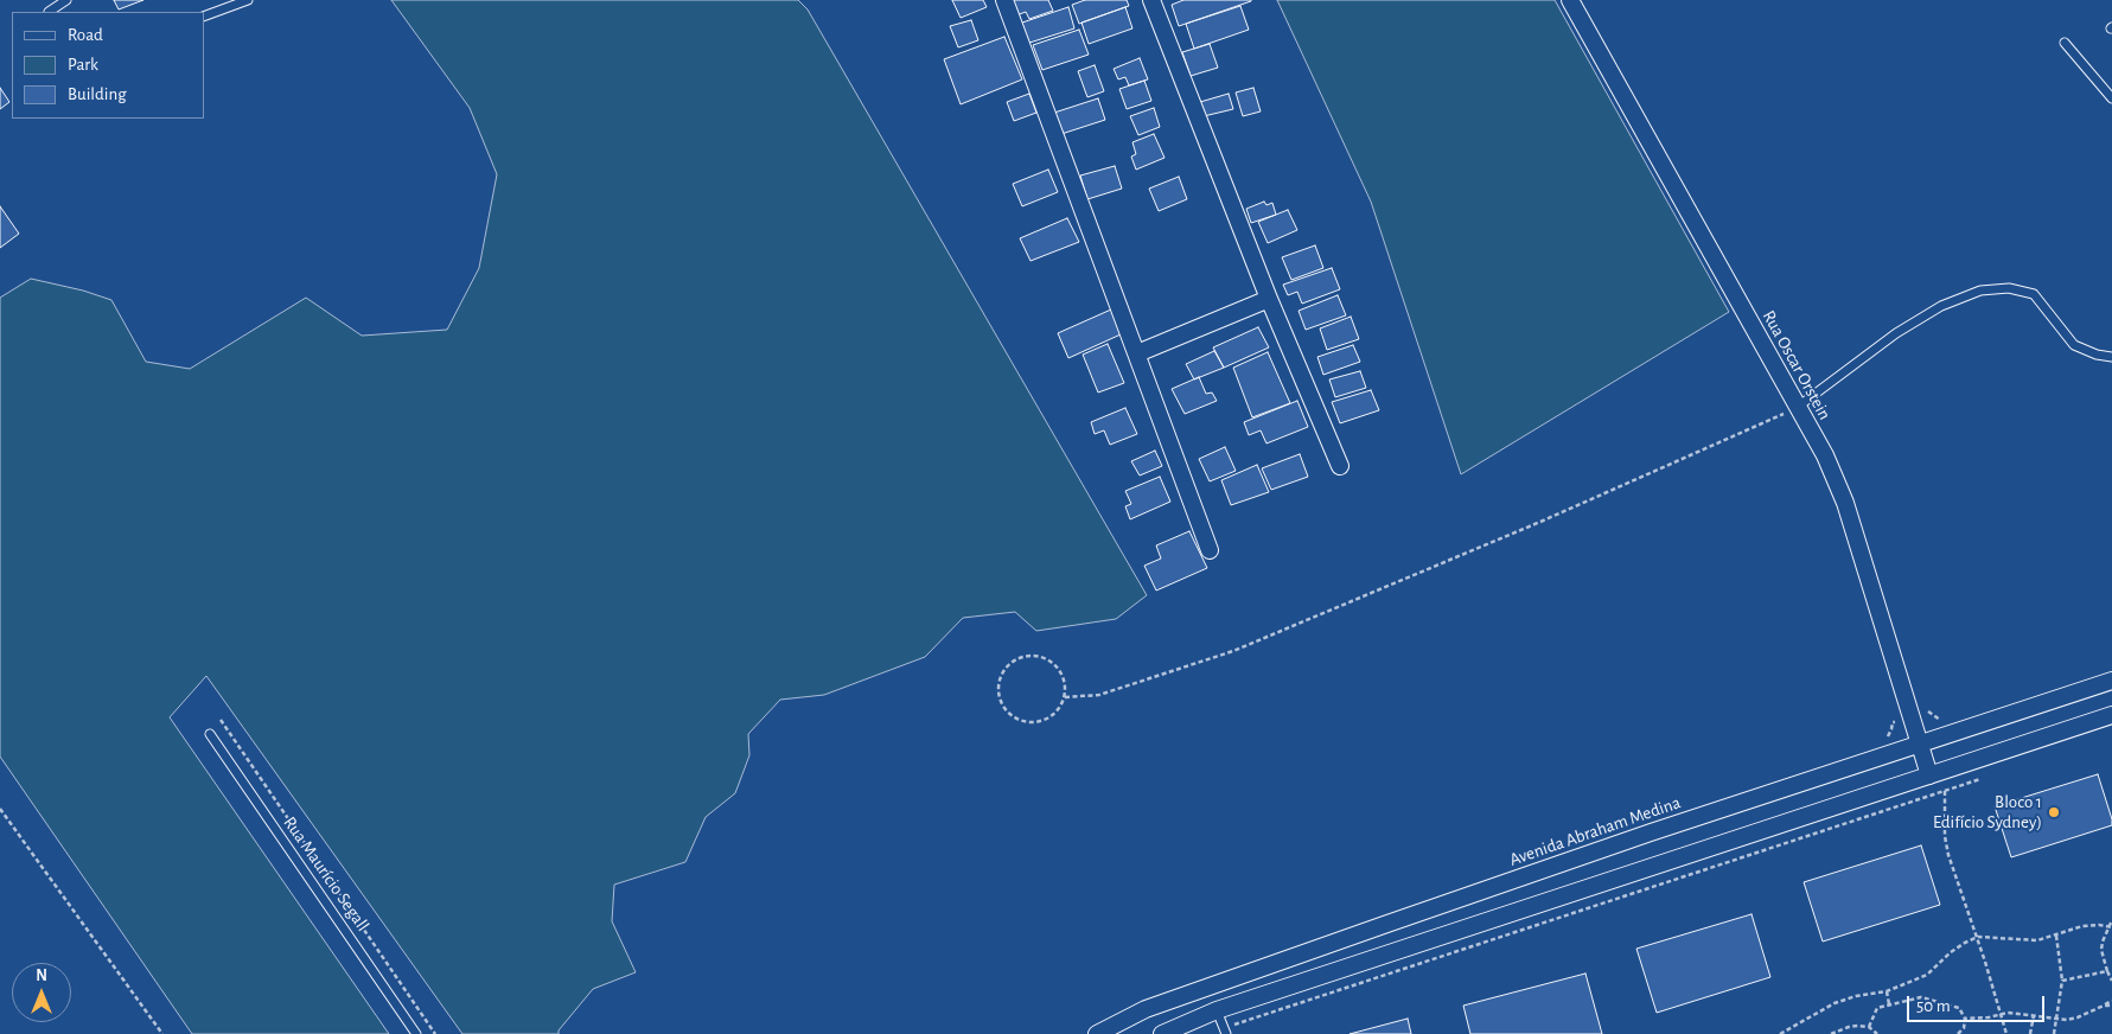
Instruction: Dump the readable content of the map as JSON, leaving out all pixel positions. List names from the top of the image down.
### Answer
{
  "streets": {
    "street": ["Rua Oscar Orstein", "Avenida Abraham Medina"],
    "lane": ["Rua Maurício Segall"]
  },
  "crossings": [
    ["Rua Oscar Orstein", "Avenida Abraham Medina"]
  ],
  "places": ["Bloco 1 Edifício Sydney)"],
  "legend": ["Road", "Park", "Building"],
  "scale_bar": "50 m",
  "north": "top"
}
